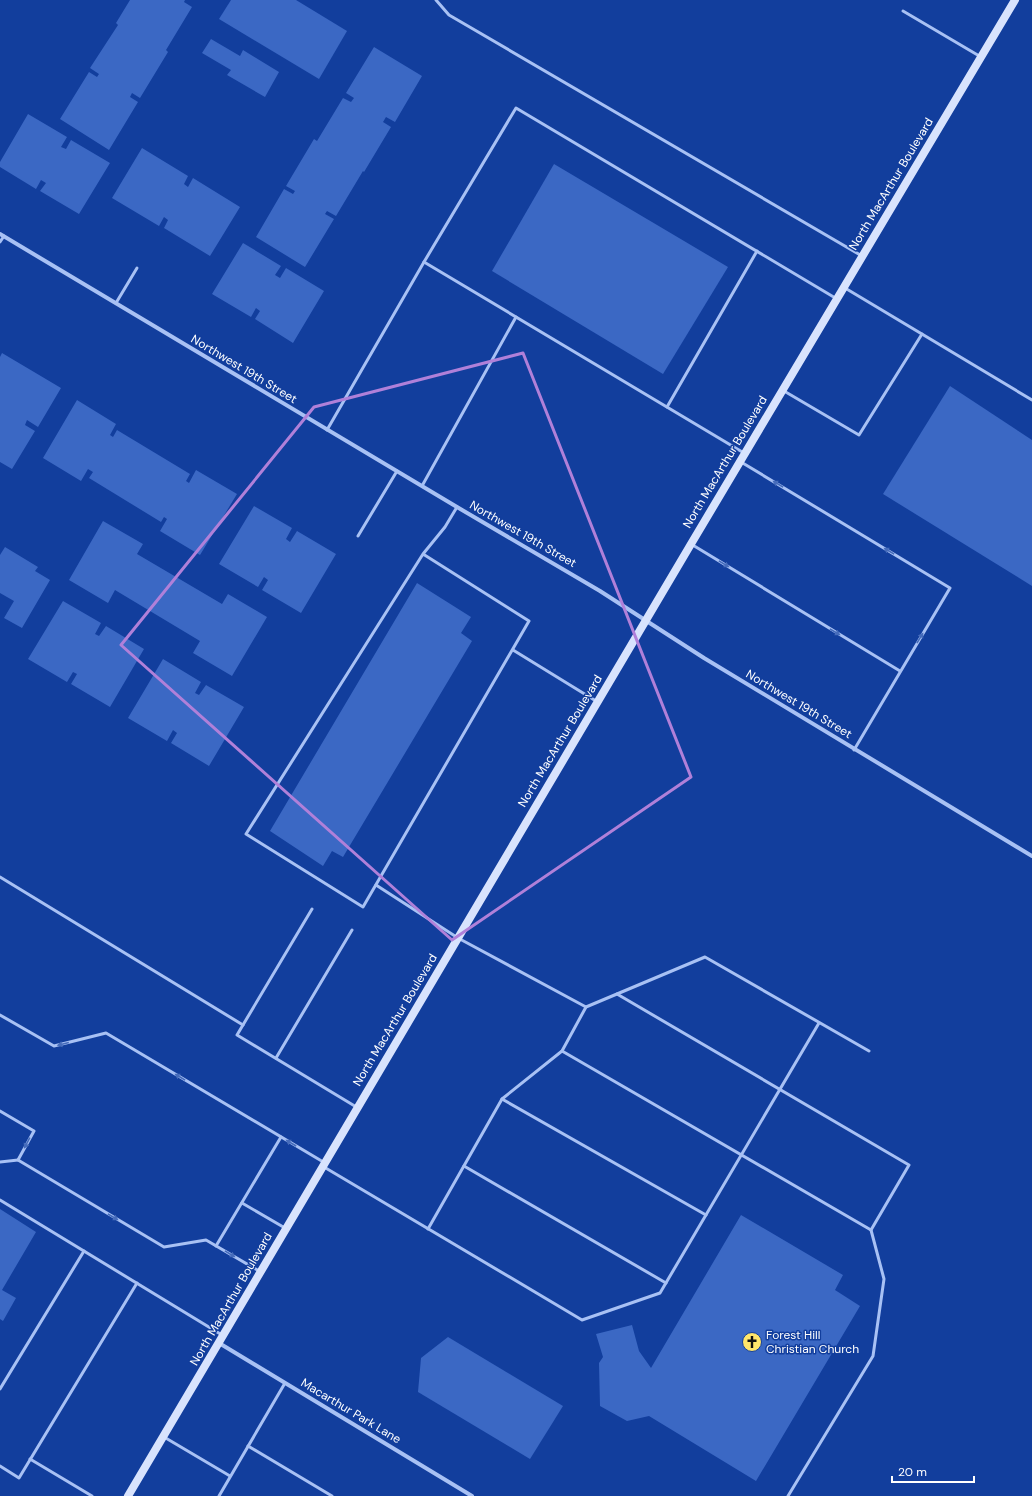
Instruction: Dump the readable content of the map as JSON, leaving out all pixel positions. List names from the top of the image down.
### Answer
{
  "streets": {
    "main road": ["North MacArthur Boulevard"],
    "street": ["Northwest 19th Street", "Macarthur Park Lane"]
  },
  "crossings": [
    ["North MacArthur Boulevard", "Northwest 19th Street"],
    ["North MacArthur Boulevard", "Macarthur Park Lane"]
  ],
  "places": {
    "church": ["Forest Hill Christian Church"]
  },
  "scale_bar": "20 m"
}
